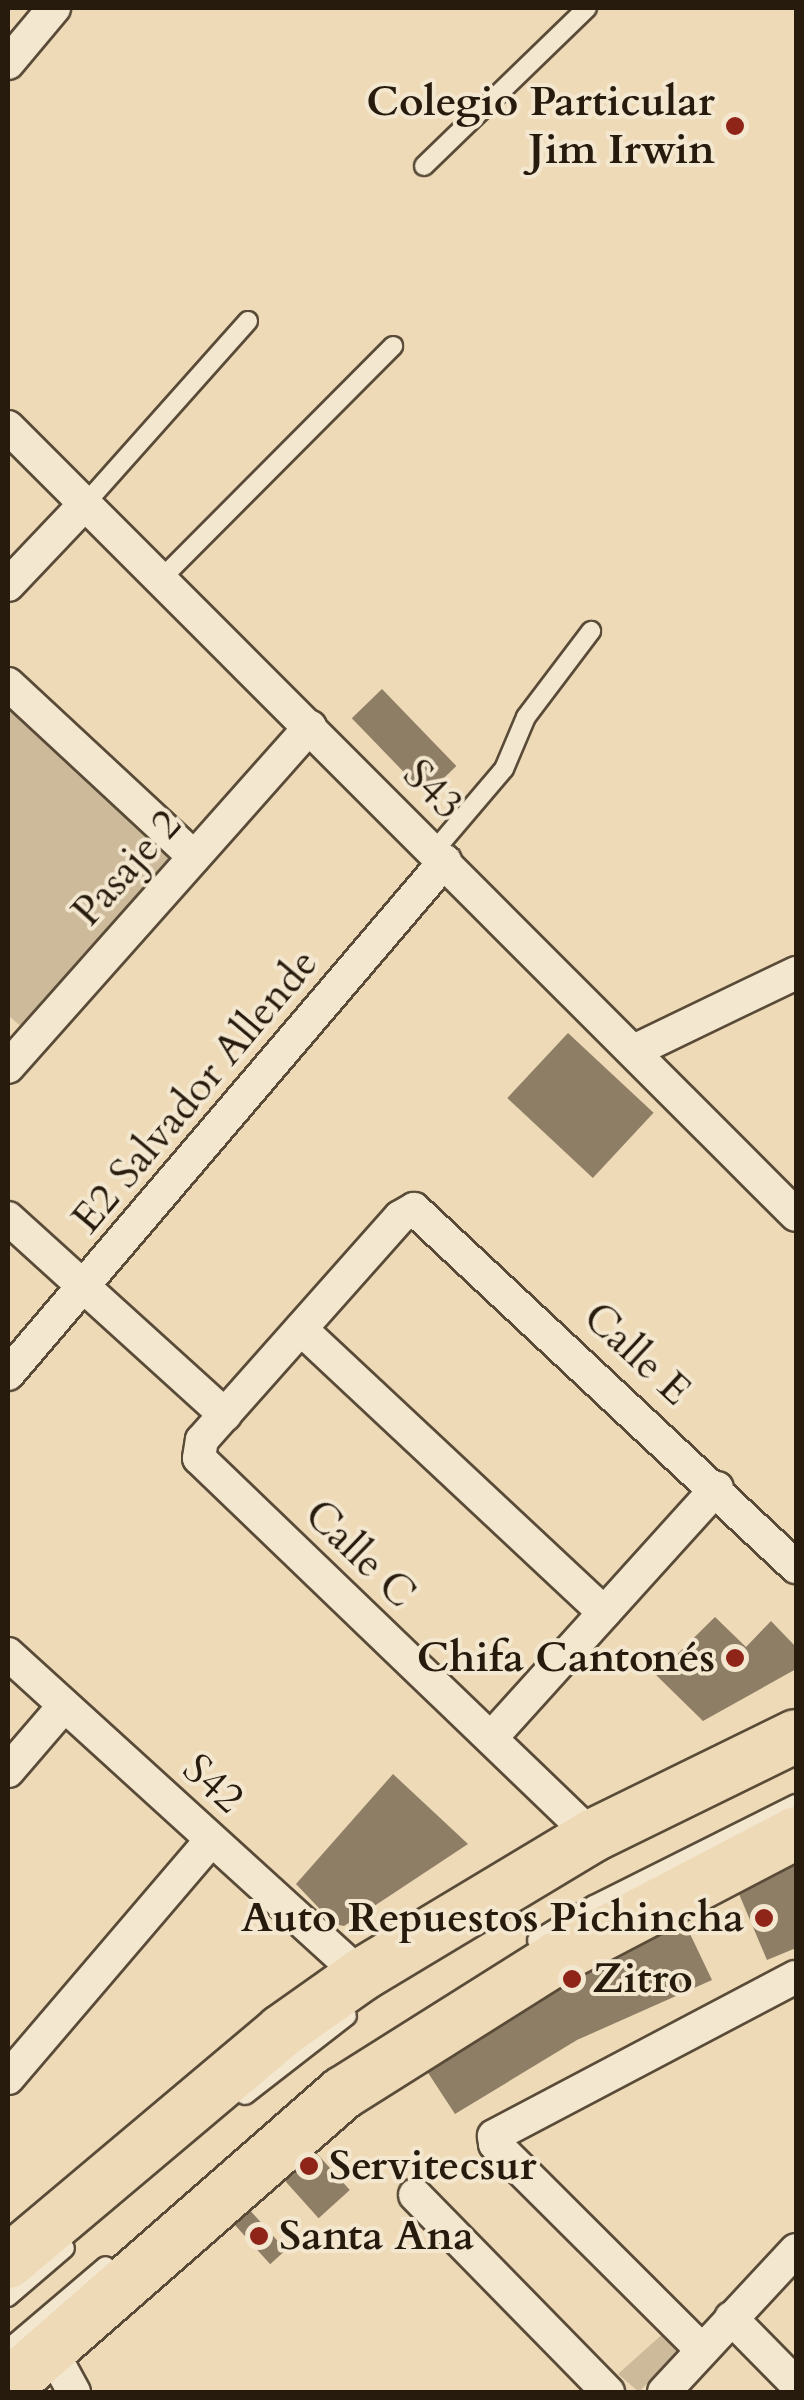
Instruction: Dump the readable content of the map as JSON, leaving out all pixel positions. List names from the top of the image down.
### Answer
{
  "streets": {
    "street": [
      "S43",
      "Pasaje 2",
      "E2 Salvador Allende",
      "Calle E",
      "Calle C",
      "S42"
    ]
  },
  "crossings": [
    ["S43", "Pasaje 2"],
    ["S43", "E2 Salvador Allende"]
  ],
  "places": [
    "Colegio Particular Jim Irwin",
    "Chifa Cantonés",
    "Auto Repuestos Pichincha",
    "Zitro",
    "Servitecsur",
    "Santa Ana"
  ]
}
